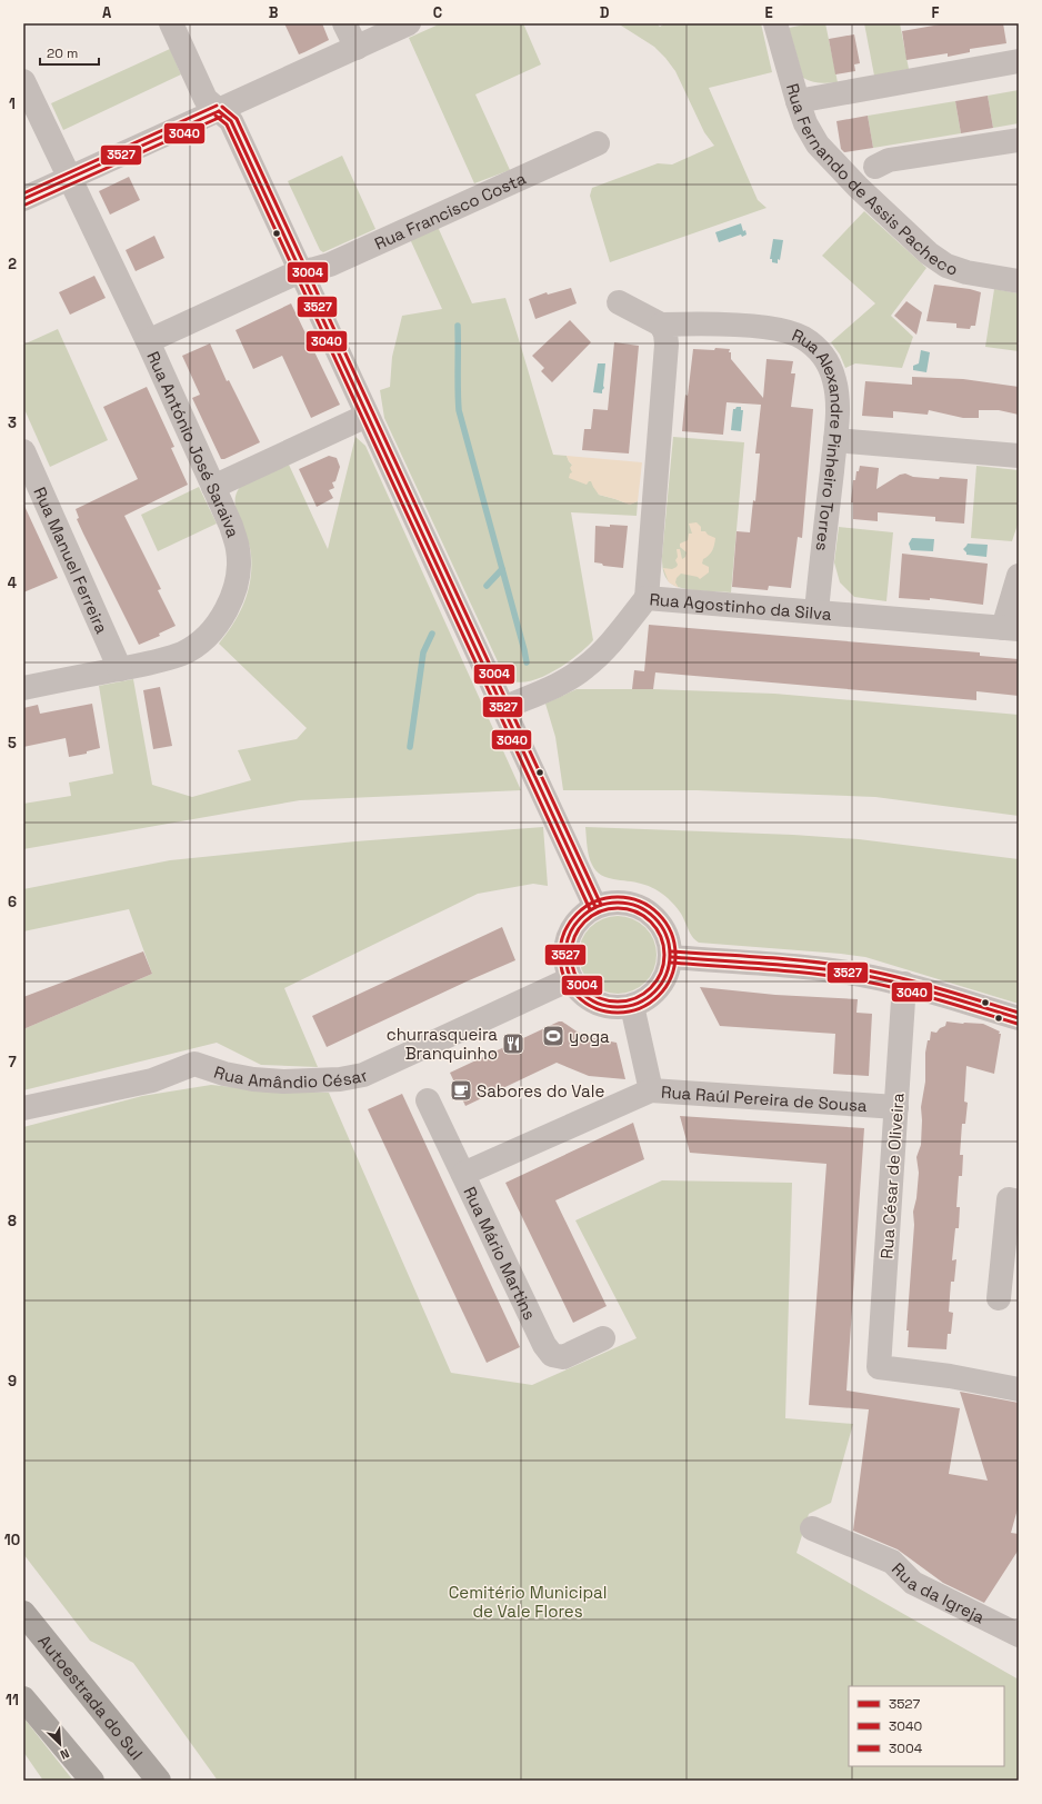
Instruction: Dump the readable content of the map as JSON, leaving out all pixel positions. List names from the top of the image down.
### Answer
{
  "streets": {
    "highway": ["Autoestrada do Sul"],
    "street": [
      "Rua Fernando de Assis Pacheco",
      "Rua Francisco Costa",
      "Rua António José Saraiva",
      "Rua Alexandre Pinheiro Torres",
      "Rua Manuel Ferreira",
      "Rua Agostinho da Silva",
      "Rua Amândio César",
      "Rua Raúl Pereira de Sousa",
      "Rua César de Oliveira",
      "Rua Mário Martins",
      "Rua da Igreja"
    ]
  },
  "crossings": [
    ["Rua Francisco Costa", "Rua António José Saraiva"],
    ["Rua António José Saraiva", "Rua Manuel Ferreira"],
    ["Rua Alexandre Pinheiro Torres", "Rua Agostinho da Silva"],
    ["Rua Raúl Pereira de Sousa", "Rua César de Oliveira"],
    ["Rua Raúl Pereira de Sousa", "Rua Mário Martins"]
  ],
  "parks": ["Cemitério Municipal de Vale Flores"],
  "places": {
    "sports": ["yoga"],
    "restaurant": ["churrasqueira Branquinho"],
    "cafe": ["Sabores do Vale"]
  },
  "lines": ["transit line 3004", "transit line 3527", "transit line 3040"],
  "legend": ["3527", "3040", "3004"],
  "scale_bar": "20 m",
  "north": "bottom right",
  "grid": {
    "columns": [
      "A",
      "B",
      "C",
      "D",
      "E",
      "F"
    ],
    "rows": [
      "1",
      "2",
      "3",
      "4",
      "5",
      "6",
      "7",
      "8",
      "9",
      "10",
      "11"
    ]
  }
}
